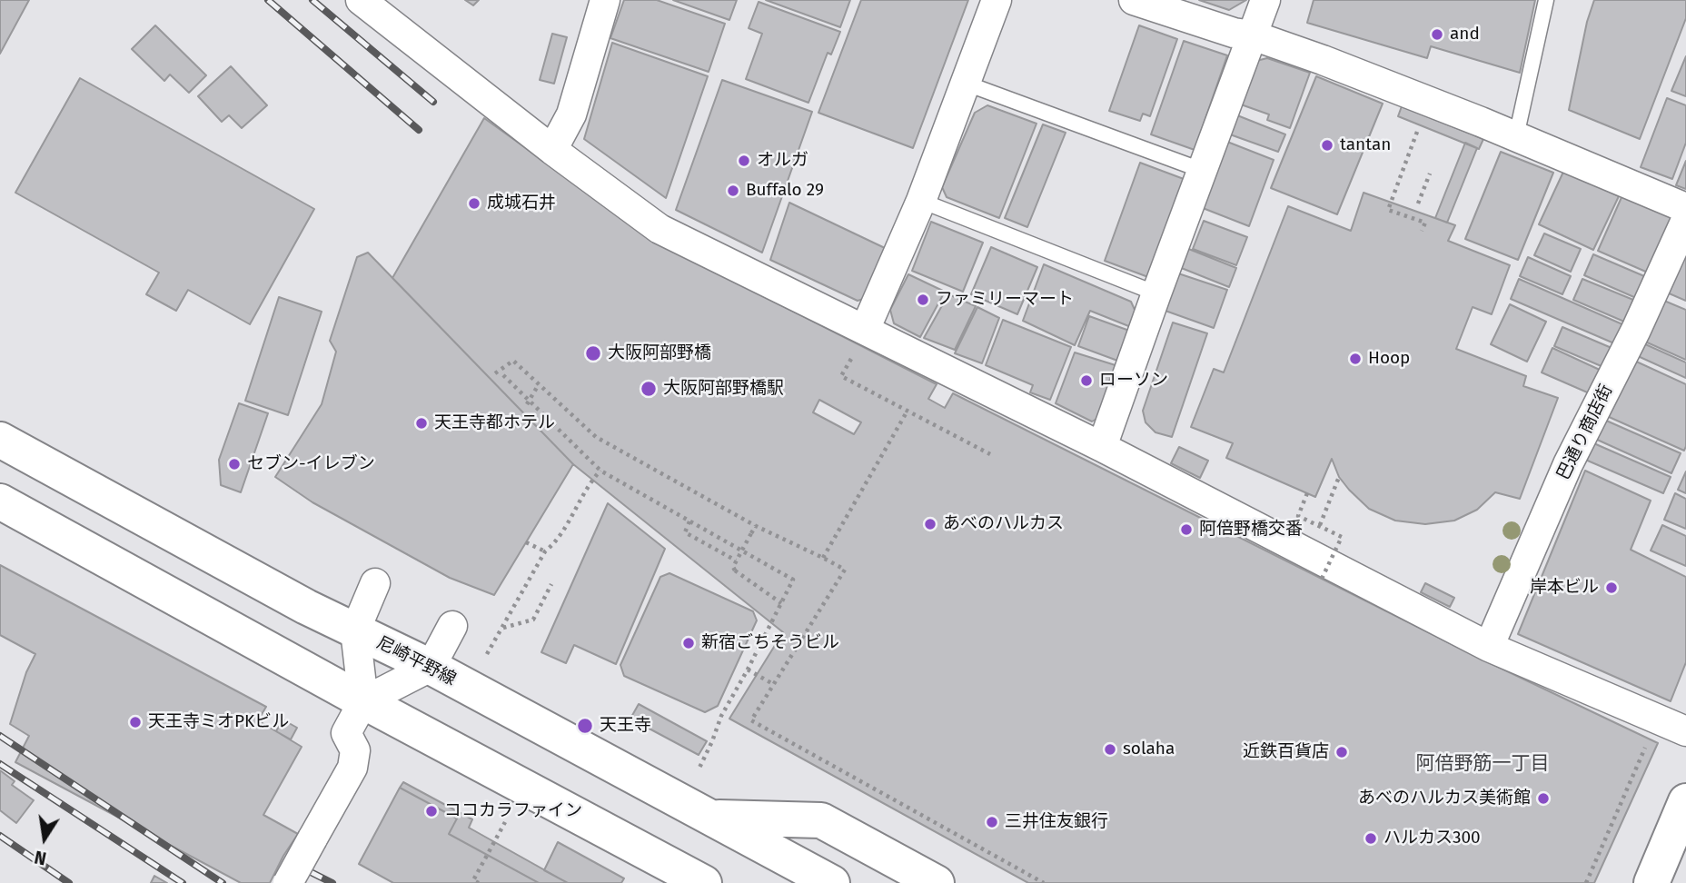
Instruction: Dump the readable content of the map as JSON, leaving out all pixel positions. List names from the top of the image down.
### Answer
{
  "streets": {
    "street": ["巴通り商店街", "尼崎平野線"]
  },
  "districts": ["阿倍野筋一丁目"],
  "places": [
    "and",
    "tantan",
    "オルガ",
    "Buffalo 29",
    "成城石井",
    "ファミリーマート",
    "大阪阿部野橋",
    "Hoop",
    "ローソン",
    "大阪阿部野橋駅",
    "天王寺都ホテル",
    "セブン-イレブン",
    "あべのハルカス",
    "阿倍野橋交番",
    "岸本ビル",
    "新宿ごちそうビル",
    "天王寺ミオPKビル",
    "天王寺",
    "solaha",
    "近鉄百貨店",
    "あべのハルカス美術館",
    "ココカラファイン",
    "三井住友銀行",
    "ハルカス300"
  ],
  "north": "bottom"
}
